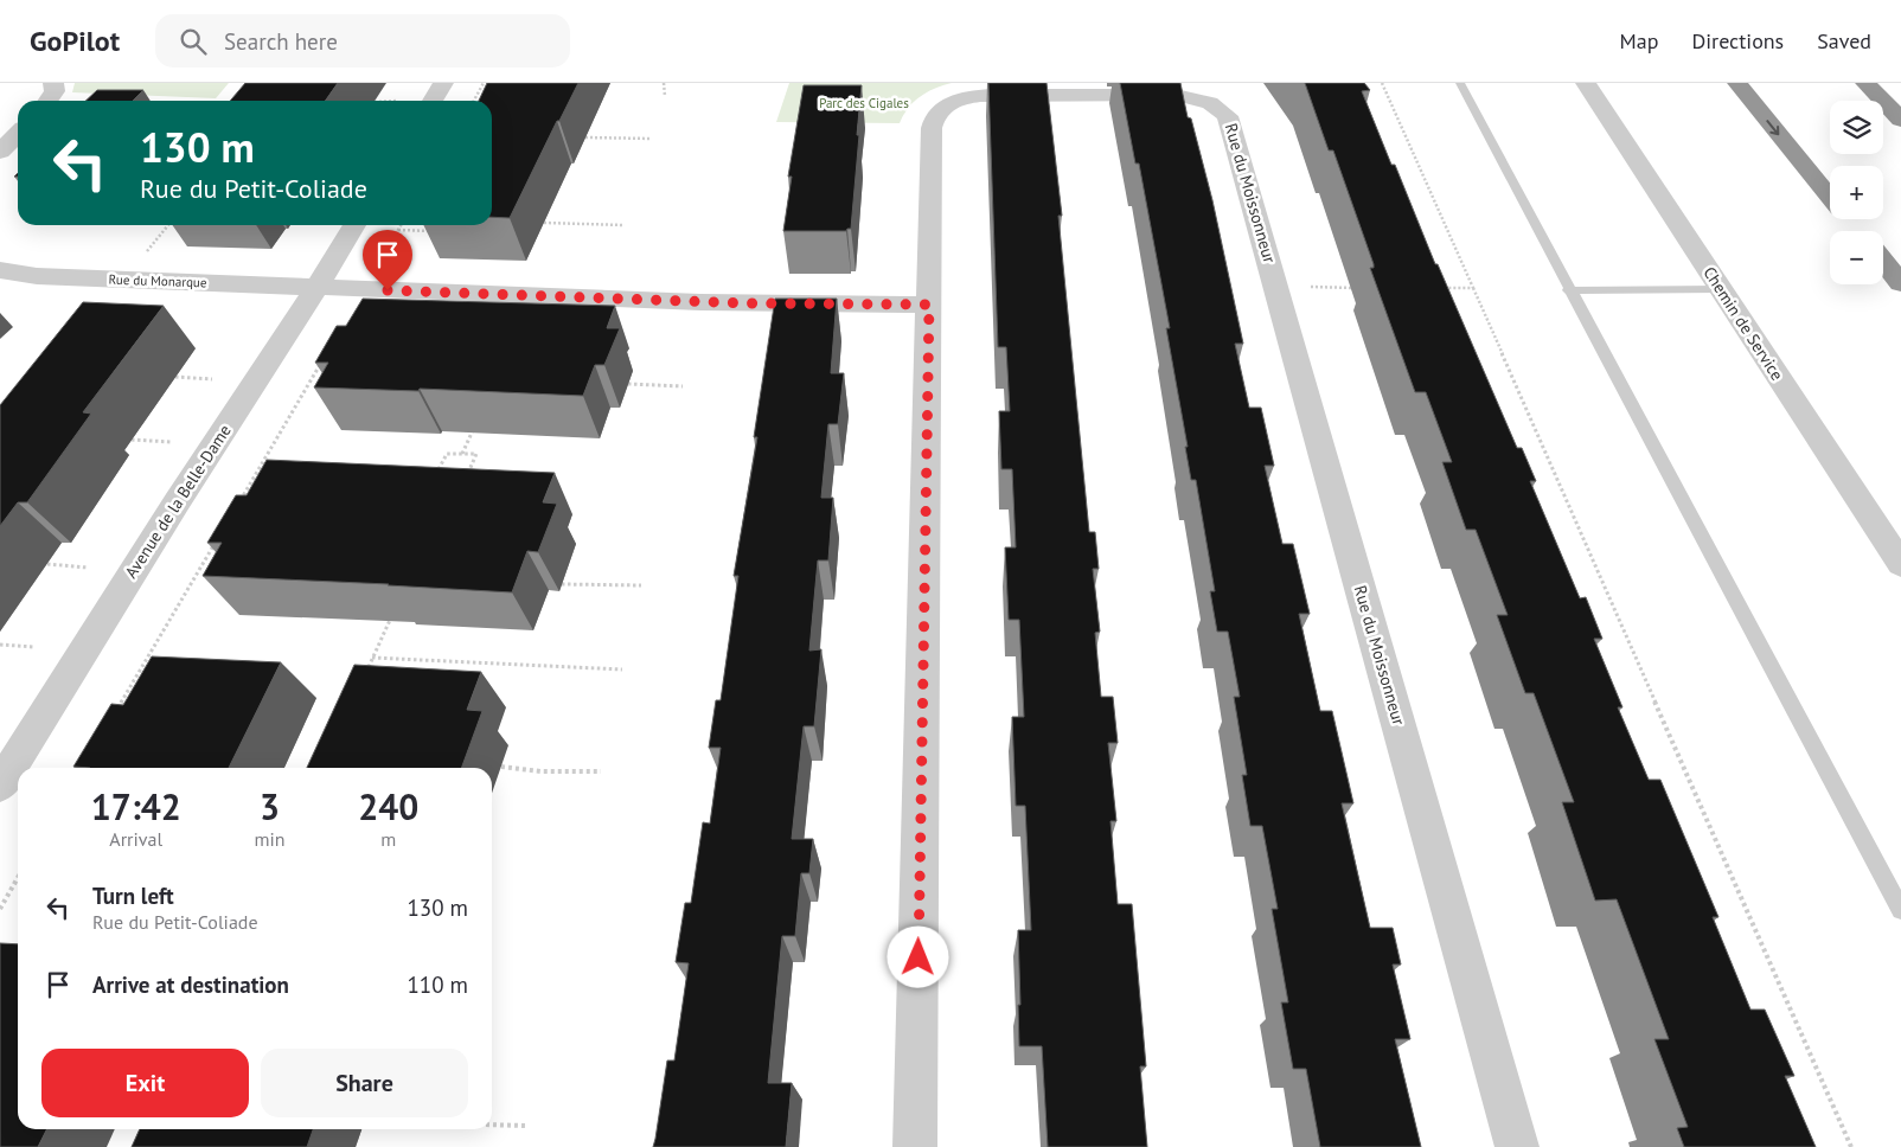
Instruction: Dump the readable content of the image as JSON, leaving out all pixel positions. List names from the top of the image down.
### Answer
{
  "streets": {
    "street": [
      "Rue du Moissonneur",
      "Rue du Monarque",
      "Chemin de Service",
      "Avenue de la Belle-Dame"
    ]
  },
  "crossings": [
    ["Rue du Moissonneur", "Rue du Monarque"],
    ["Rue du Monarque", "Avenue de la Belle-Dame"]
  ],
  "parks": ["Parc des Cigales"],
  "page": {
    "header": "GoPilot",
    "search": "Search here",
    "nav": ["Map", "Directions", "Saved"],
    "map_buttons": ["+", "−"],
    "turn": ["130 m", "Rue du Petit-Coliade"],
    "eta": [
      "17:42",
      "Arrival",
      "3",
      "min",
      "240",
      "m"
    ],
    "list": [
      {
        "name": "Turn left",
        "note": "Rue du Petit-Coliade",
        "value": "130 m"
      },
      {
        "name": "Arrive at destination",
        "value": "110 m"
      }
    ],
    "buttons": ["Exit", "Share"]
  }
}
